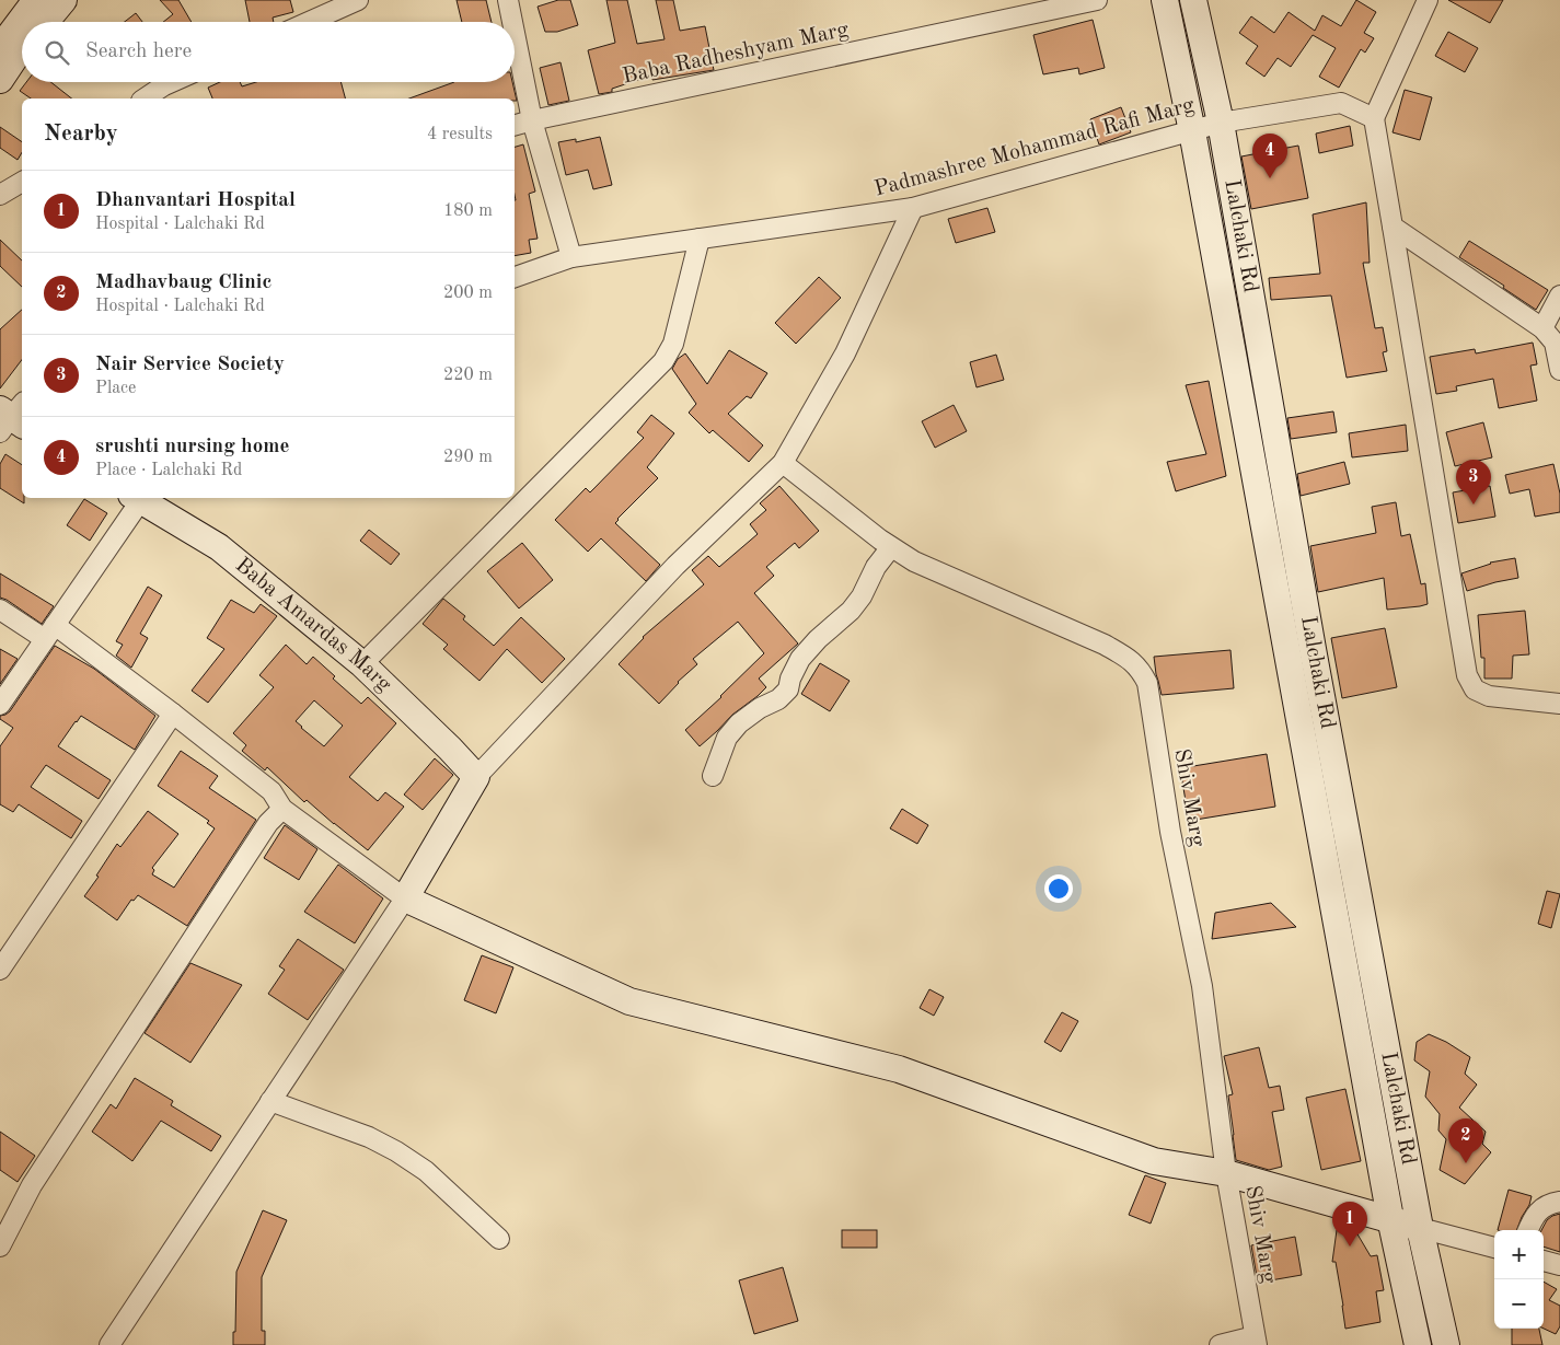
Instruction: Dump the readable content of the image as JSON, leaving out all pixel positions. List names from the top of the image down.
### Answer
{
  "streets": {
    "main road": ["Lalchaki Rd", "Baba Amardas Marg"],
    "street": ["Baba Radheshyam Marg", "Padmashree Mohammad Rafi Marg", "Shiv Marg"]
  },
  "crossings": [
    ["Padmashree Mohammad Rafi Marg", "Lalchaki Rd"]
  ],
  "page": {
    "search": "Search here",
    "heading": ["Nearby", "4 results"],
    "pins": [
      "4",
      "3",
      "2",
      "1"
    ],
    "list": [
      {
        "mark": "1",
        "name": "Dhanvantari Hospital",
        "note": "Hospital · Lalchaki Rd",
        "value": "180 m"
      },
      {
        "mark": "2",
        "name": "Madhavbaug Clinic",
        "note": "Hospital · Lalchaki Rd",
        "value": "200 m"
      },
      {
        "mark": "3",
        "name": "Nair Service Society",
        "note": "Place",
        "value": "220 m"
      },
      {
        "mark": "4",
        "name": "srushti nursing home",
        "note": "Place · Lalchaki Rd",
        "value": "290 m"
      }
    ],
    "map_buttons": ["+", "−"]
  }
}
